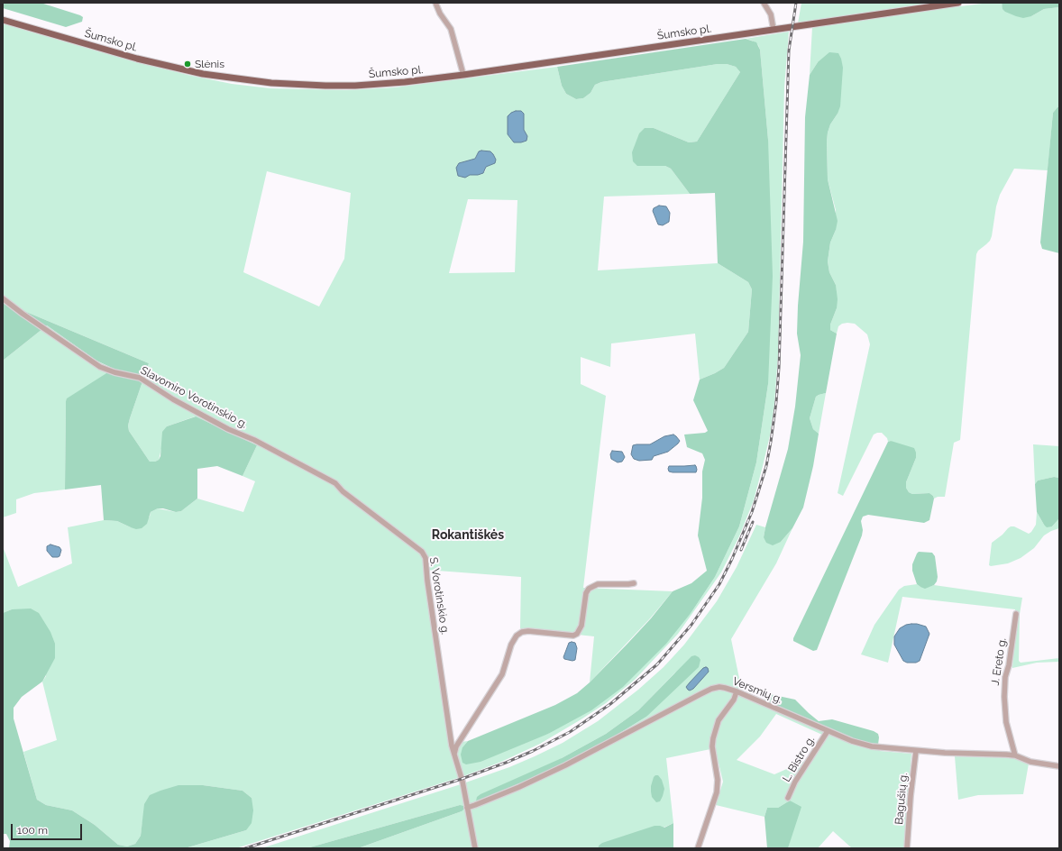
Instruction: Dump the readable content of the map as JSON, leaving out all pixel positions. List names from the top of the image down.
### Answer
{
  "streets": {
    "main road": ["Šumsko pl."],
    "street": [
      "Slavomiro Vorotinskio g.",
      "S. Vorotinskio g.",
      "J. Ereto g.",
      "Versmių g.",
      "L. Bistro g.",
      "Bagušių g."
    ]
  },
  "crossings": [
    ["Slavomiro Vorotinskio g.", "S. Vorotinskio g."],
    ["S. Vorotinskio g.", "Versmių g."],
    ["J. Ereto g.", "Versmių g."],
    ["Versmių g.", "L. Bistro g."],
    ["Versmių g.", "Bagušių g."]
  ],
  "districts": ["Rokantiškės"],
  "places": ["Slėnis"],
  "scale_bar": "100 m"
}
